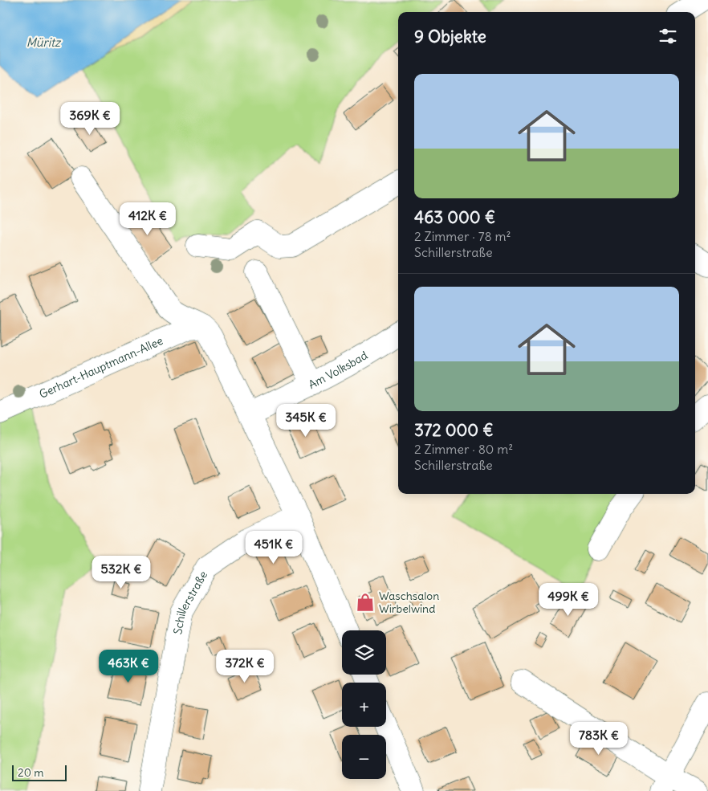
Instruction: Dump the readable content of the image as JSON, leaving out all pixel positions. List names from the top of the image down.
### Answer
{
  "streets": {
    "street": ["Gerhart-Hauptmann-Allee", "Am Volksbad", "Schillerstraße"]
  },
  "water": ["Müritz"],
  "places": {
    "shop": ["Waschsalon Wirbelwind"]
  },
  "scale_bar": "20 m",
  "page": {
    "heading": "9 Objekte",
    "list": [
      {
        "name": "463 000 €",
        "note": "2 Zimmer · 78 m² · Schillerstraße"
      },
      {
        "name": "372 000 €",
        "note": "2 Zimmer · 80 m² · Schillerstraße"
      }
    ],
    "price": [
      "369K €",
      "412K €",
      "345K €",
      "451K €",
      "532K €",
      "499K €",
      "463K €",
      "372K €",
      "783K €"
    ],
    "map_buttons": ["+", "−"],
    "scale": "20 m"
  }
}
